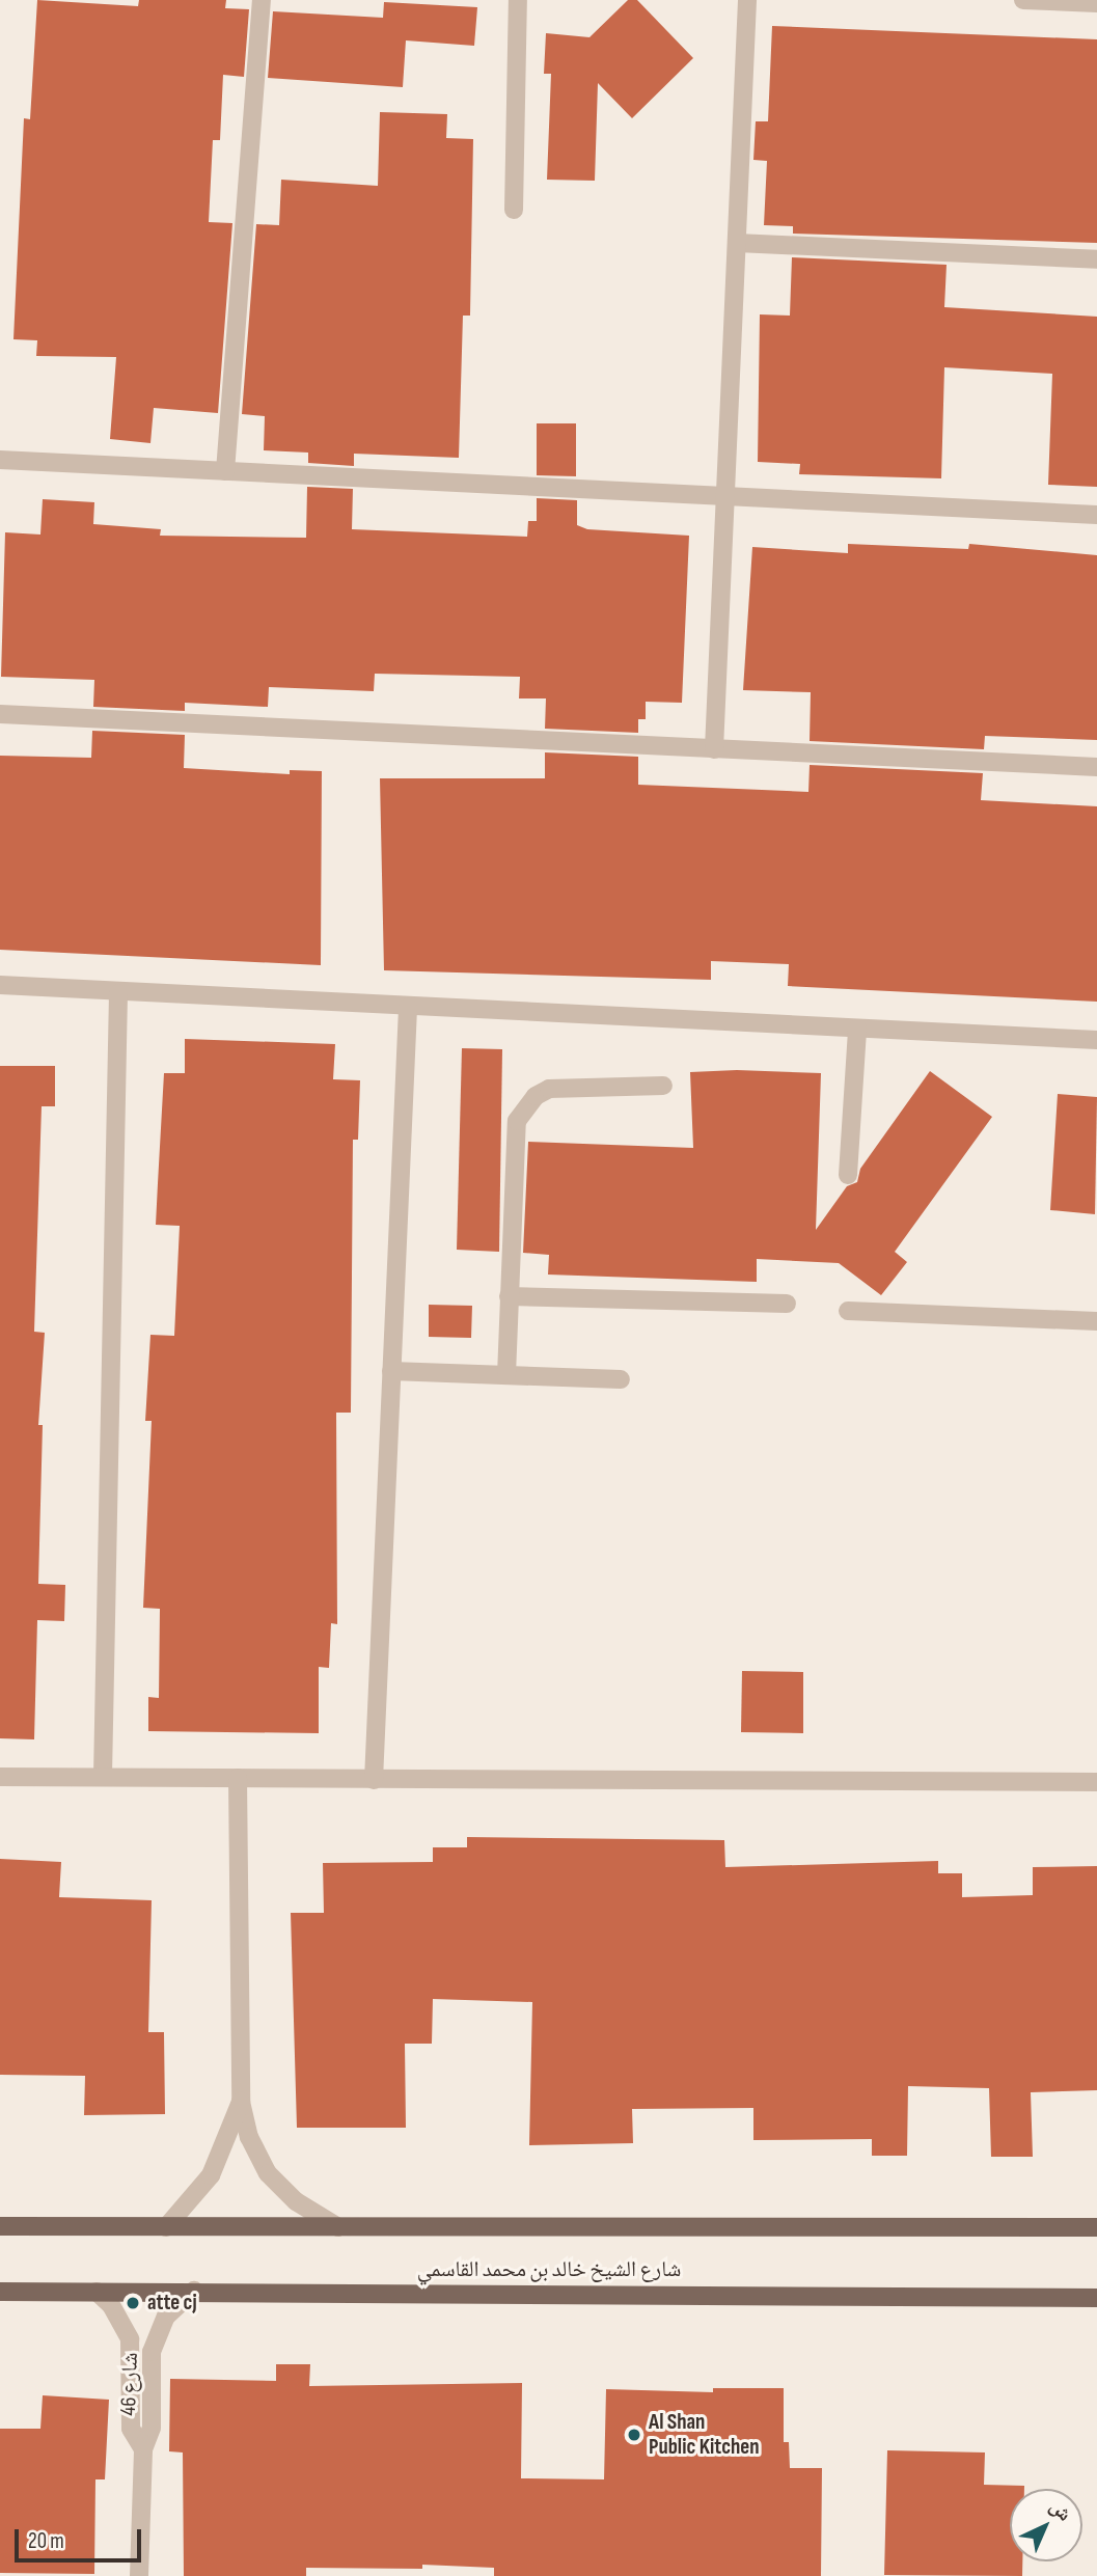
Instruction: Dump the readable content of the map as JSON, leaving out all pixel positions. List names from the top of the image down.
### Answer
{
  "streets": {
    "main road": ["شارع الشيخ خالد بن محمد القاسمي"],
    "street": ["شارع 46"]
  },
  "crossings": [
    ["شارع الشيخ خالد بن محمد القاسمي", "شارع 46"]
  ],
  "places": ["atte cj", "Al Shan Public Kitchen"],
  "scale_bar": "20 m",
  "north": "top right"
}
